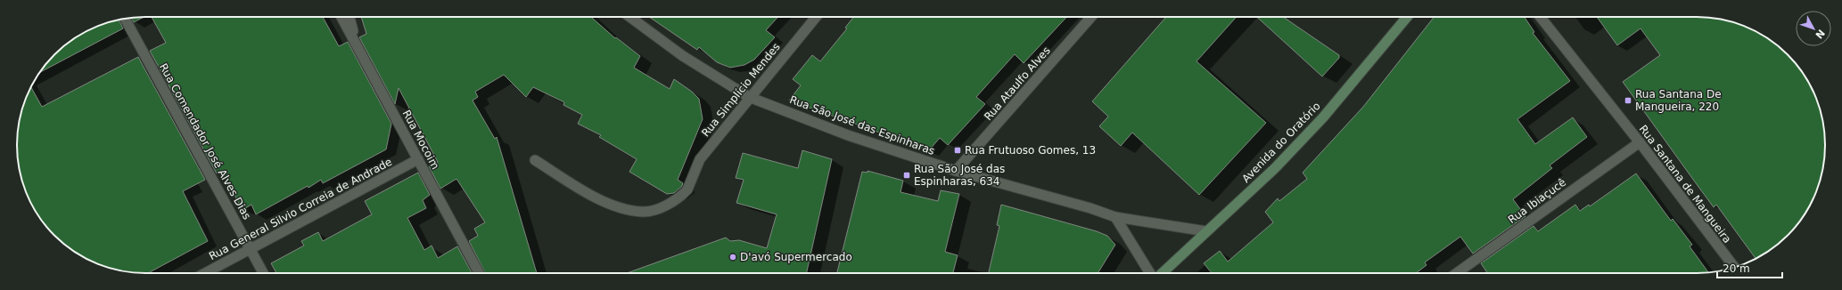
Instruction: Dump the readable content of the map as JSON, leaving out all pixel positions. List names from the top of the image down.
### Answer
{
  "streets": {
    "main road": ["Avenida do Oratório"],
    "street": [
      "Rua Ataulfo Alves",
      "Rua Simplício Mendes",
      "Rua São José das Espinharas",
      "Rua Mocoim",
      "Rua Comendador José Alves Dias",
      "Rua Santana de Mangueira",
      "Rua Ibiaçucê",
      "Rua General Silvio Correia de Andrade"
    ]
  },
  "crossings": [
    ["Rua Ataulfo Alves", "Rua São José das Espinharas"],
    ["Rua Simplício Mendes", "Rua São José das Espinharas"],
    ["Rua São José das Espinharas", "Avenida do Oratório"],
    ["Rua Mocoim", "Rua General Silvio Correia de Andrade"],
    ["Rua Comendador José Alves Dias", "Rua General Silvio Correia de Andrade"],
    ["Rua Santana de Mangueira", "Rua Ibiaçucê"]
  ],
  "places": {
    "transit": ["Rua Santana De Mangueira, 220", "Rua Frutuoso Gomes, 13", "Rua São José das Espinharas, 634"],
    "other": ["D'avó Supermercado"]
  },
  "scale_bar": "20 m",
  "north": "bottom right"
}
